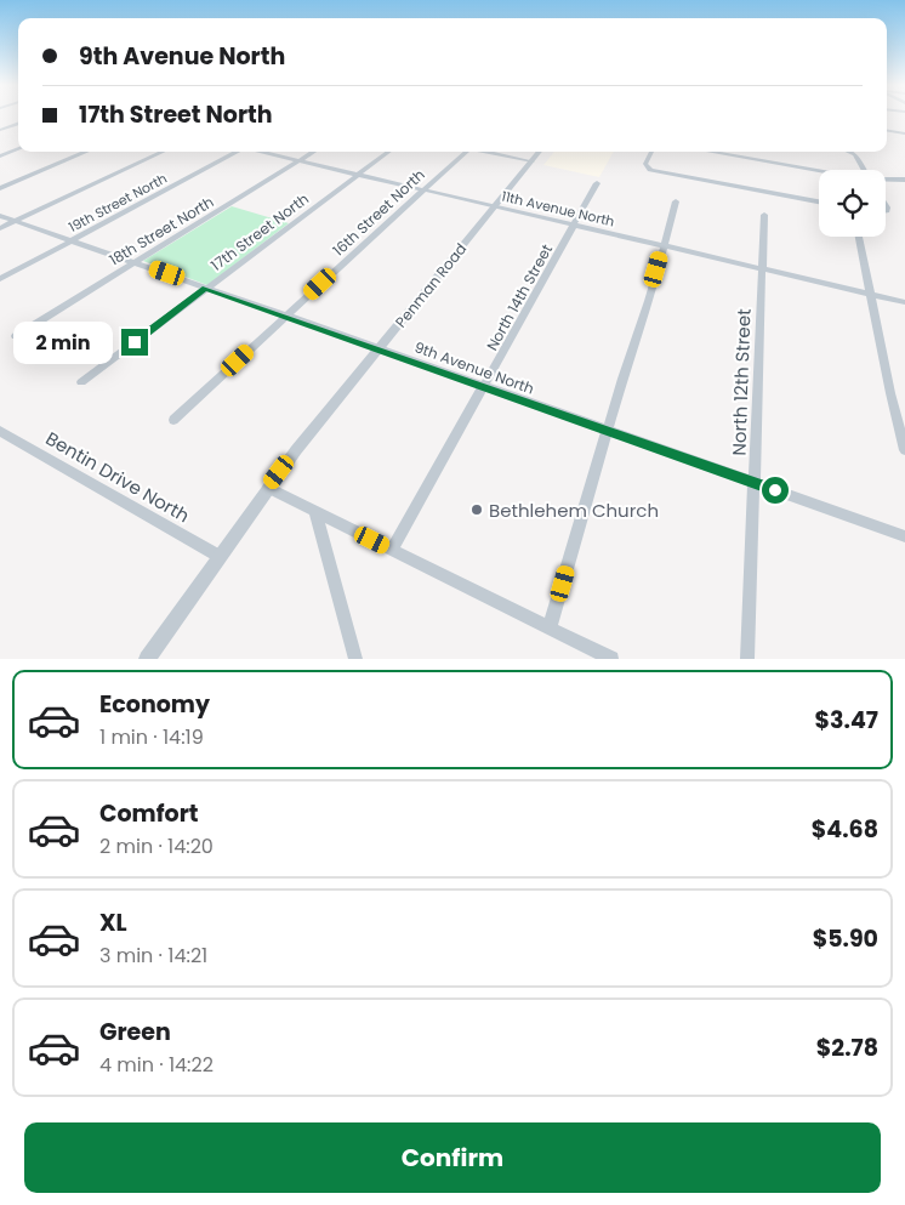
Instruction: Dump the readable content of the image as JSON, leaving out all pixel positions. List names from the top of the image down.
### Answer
{
  "streets": {
    "street": [
      "19th Street North",
      "11th Avenue North",
      "16th Street North",
      "18th Street North",
      "17th Street North",
      "Penman Road",
      "North 14th Street",
      "9th Avenue North",
      "North 12th Street",
      "Bentin Drive North"
    ]
  },
  "crossings": [
    ["19th Street North", "9th Avenue North"],
    ["11th Avenue North", "16th Street North"],
    ["11th Avenue North", "18th Street North"],
    ["11th Avenue North", "17th Street North"],
    ["11th Avenue North", "Penman Road"],
    ["11th Avenue North", "North 14th Street"],
    ["11th Avenue North", "North 12th Street"],
    ["16th Street North", "9th Avenue North"],
    ["18th Street North", "9th Avenue North"],
    ["17th Street North", "9th Avenue North"],
    ["Penman Road", "9th Avenue North"],
    ["Penman Road", "Bentin Drive North"],
    ["North 14th Street", "9th Avenue North"],
    ["9th Avenue North", "North 12th Street"]
  ],
  "places": ["Bethlehem Church"],
  "page": {
    "banner": ["9th Avenue North", "17th Street North"],
    "bubble": "2 min",
    "list": [
      {
        "name": "Economy",
        "note": "1 min · 14:19",
        "value": "$3.47"
      },
      {
        "name": "Comfort",
        "note": "2 min · 14:20",
        "value": "$4.68"
      },
      {
        "name": "XL",
        "note": "3 min · 14:21",
        "value": "$5.90"
      },
      {
        "name": "Green",
        "note": "4 min · 14:22",
        "value": "$2.78"
      }
    ],
    "buttons": "Confirm"
  }
}
